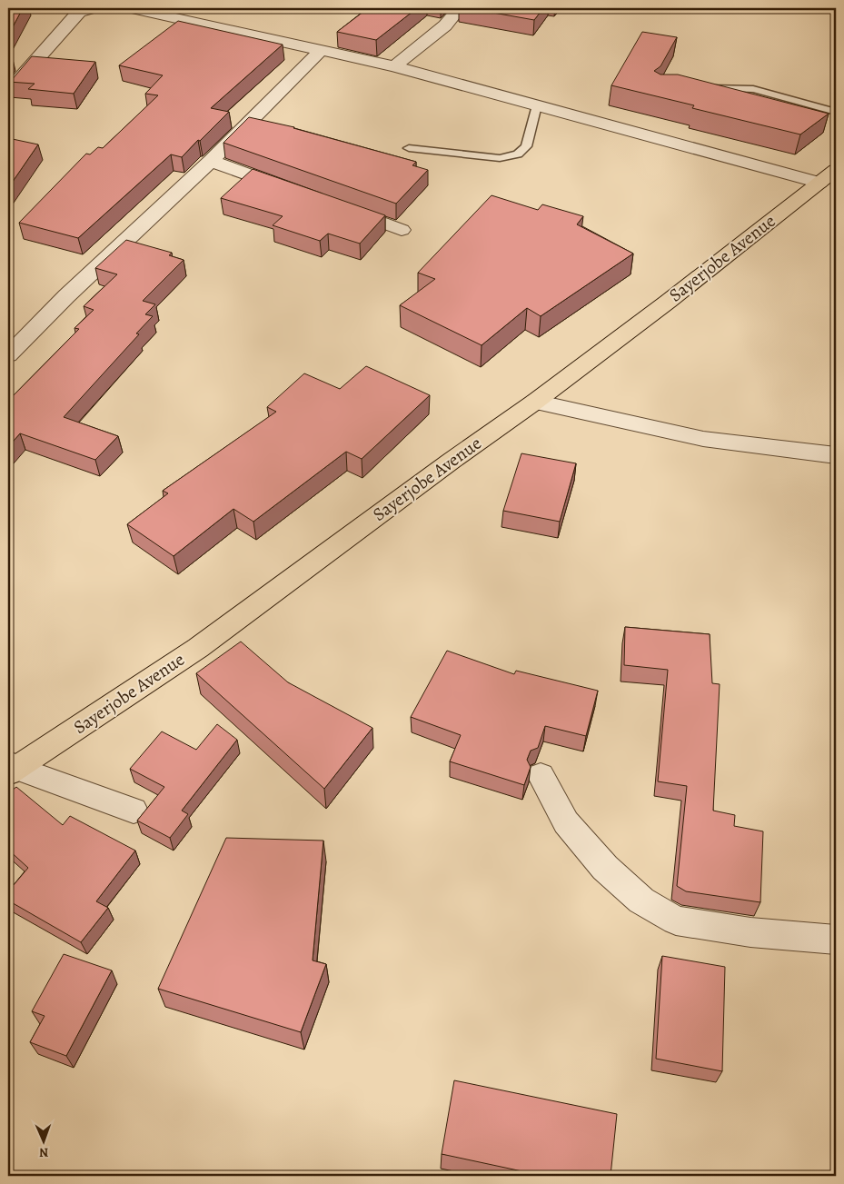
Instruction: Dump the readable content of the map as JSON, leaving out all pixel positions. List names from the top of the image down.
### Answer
{
  "streets": {
    "main road": ["Sayerjobe Avenue"]
  },
  "north": "bottom"
}
